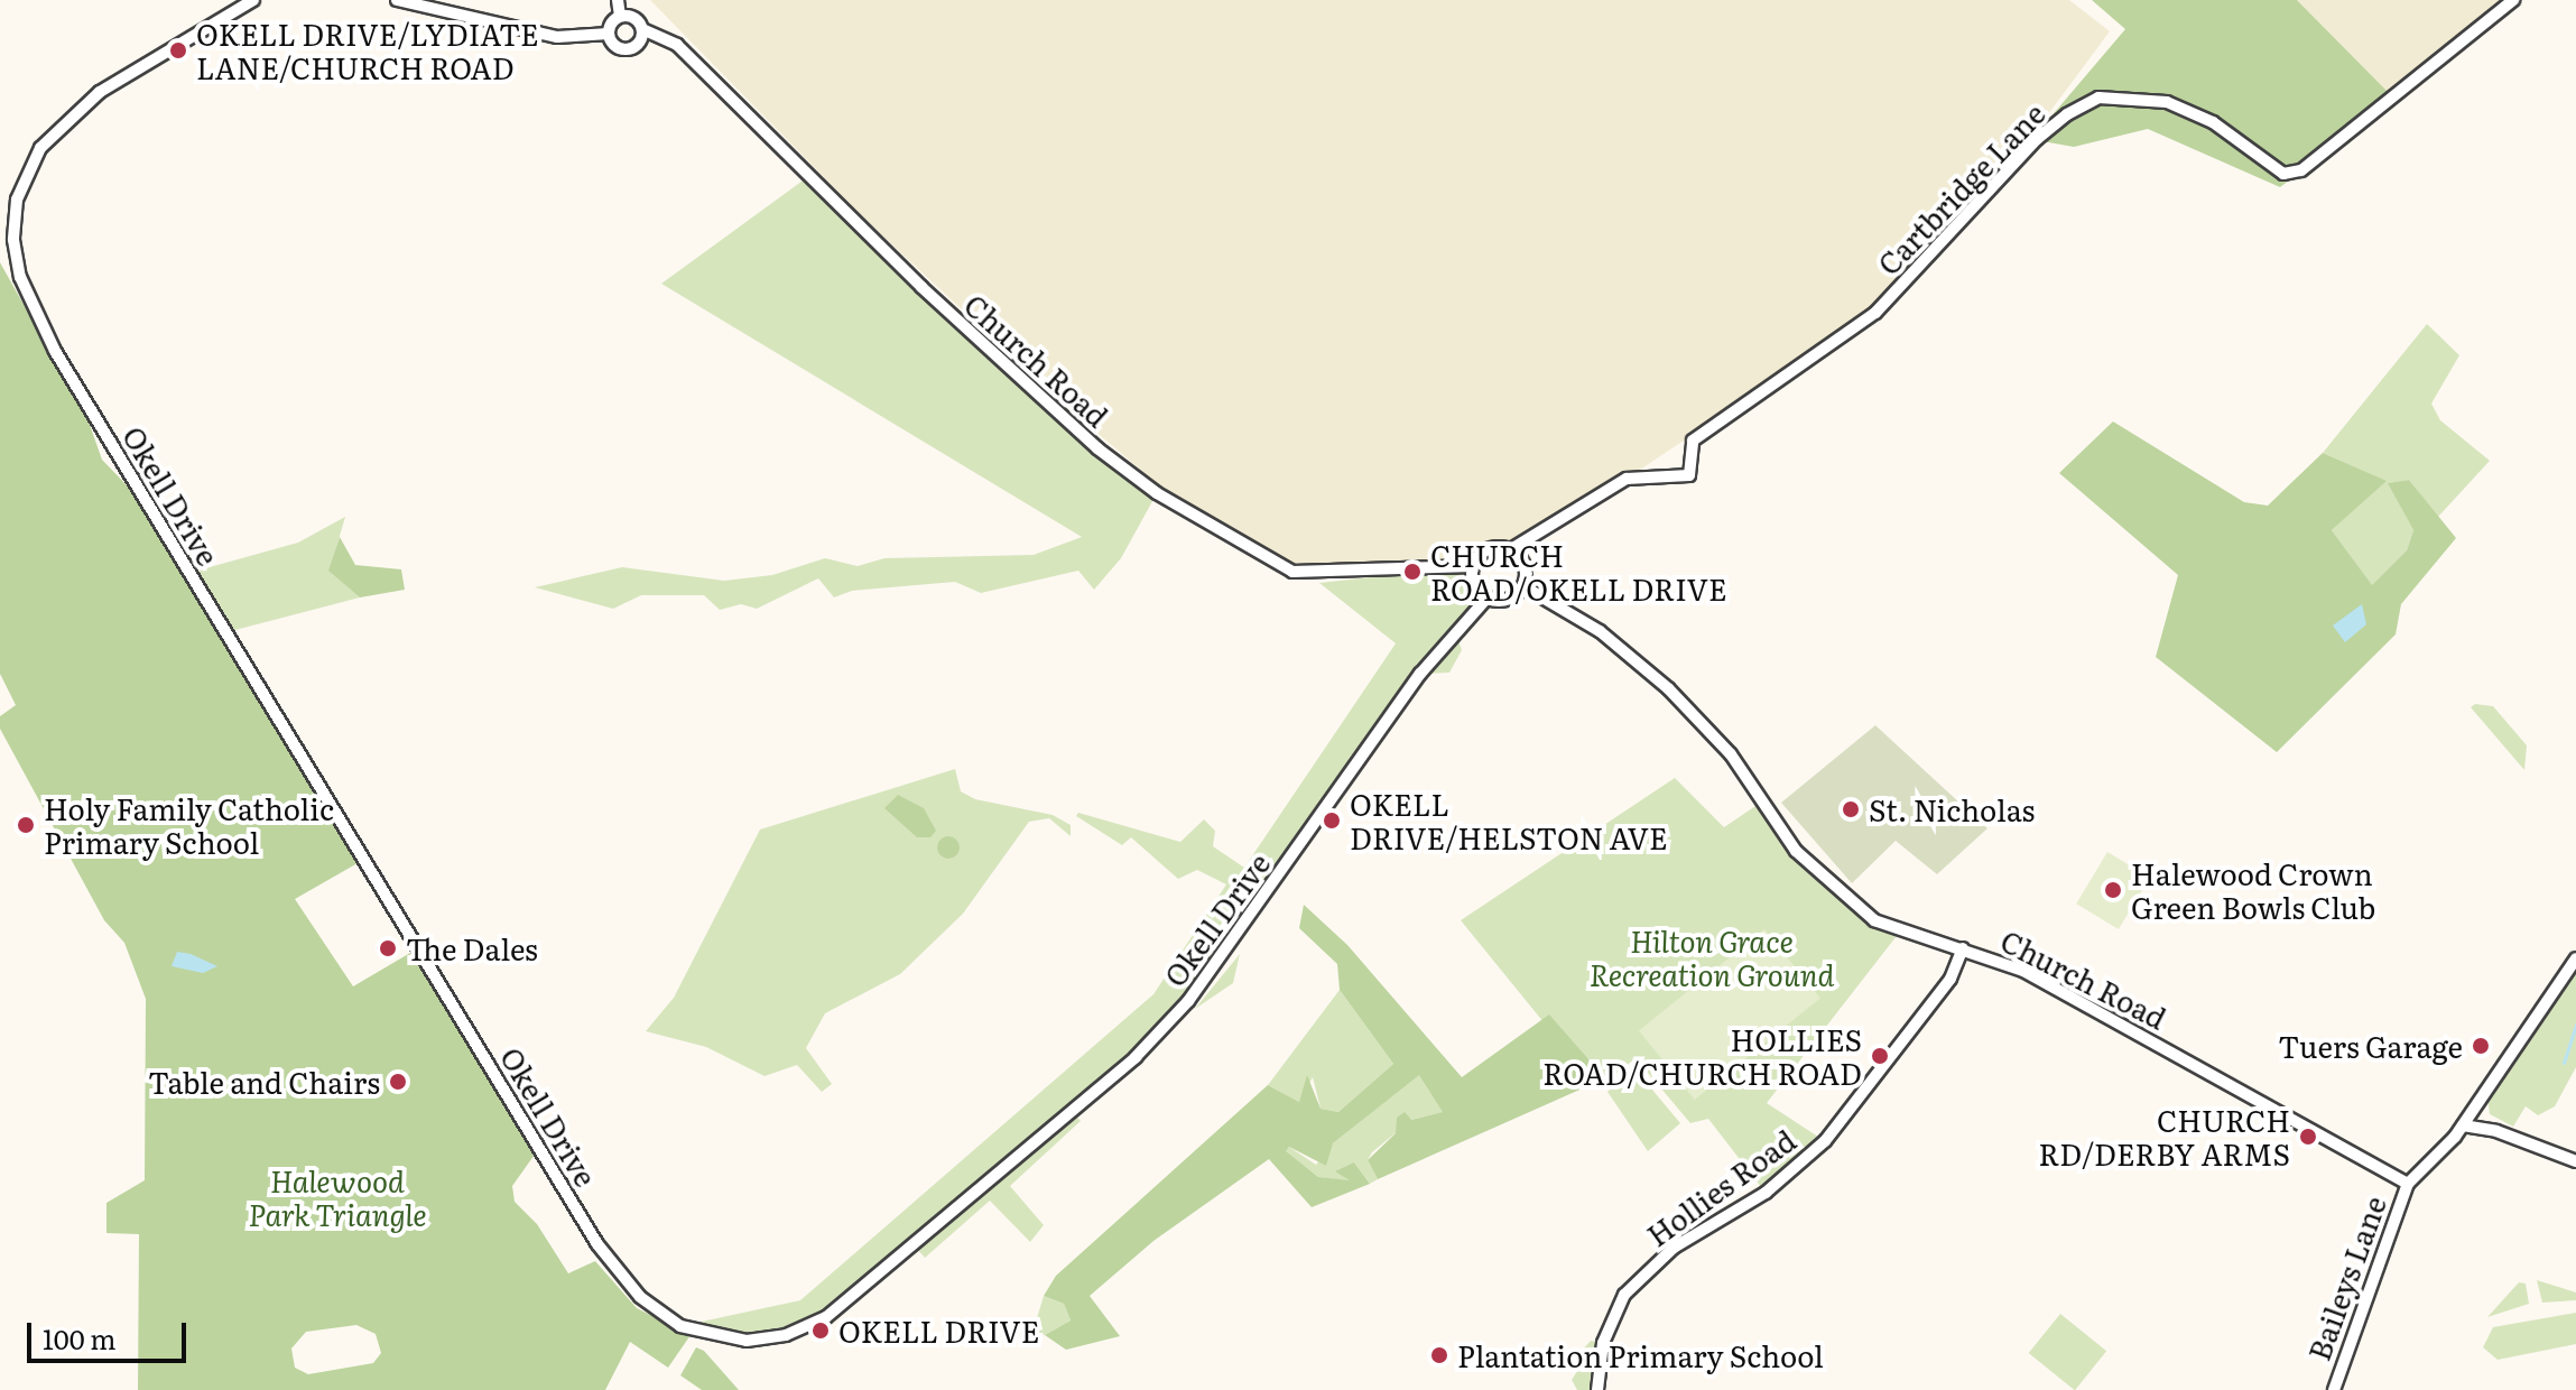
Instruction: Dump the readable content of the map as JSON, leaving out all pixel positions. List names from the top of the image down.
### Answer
{
  "streets": {
    "street": [
      "Cartbridge Lane",
      "Church Road",
      "Okell Drive",
      "Hollies Road",
      "Baileys Lane"
    ]
  },
  "crossings": [
    ["Cartbridge Lane", "Church Road"],
    ["Cartbridge Lane", "Okell Drive"],
    ["Church Road", "Okell Drive"],
    ["Church Road", "Hollies Road"],
    ["Church Road", "Baileys Lane"]
  ],
  "parks": ["Hilton Grace Recreation Ground", "Halewood Park Triangle"],
  "places": [
    "OKELL DRIVE/LYDIATE LANE/CHURCH ROAD",
    "CHURCH ROAD/OKELL DRIVE",
    "St. Nicholas",
    "OKELL DRIVE/HELSTON AVE",
    "Holy Family Catholic Primary School",
    "Halewood Crown Green Bowls Club",
    "The Dales",
    "Tuers Garage",
    "HOLLIES ROAD/CHURCH ROAD",
    "Table and Chairs",
    "CHURCH RD/DERBY ARMS",
    "OKELL DRIVE",
    "Plantation Primary School"
  ],
  "scale_bar": "100 m"
}
